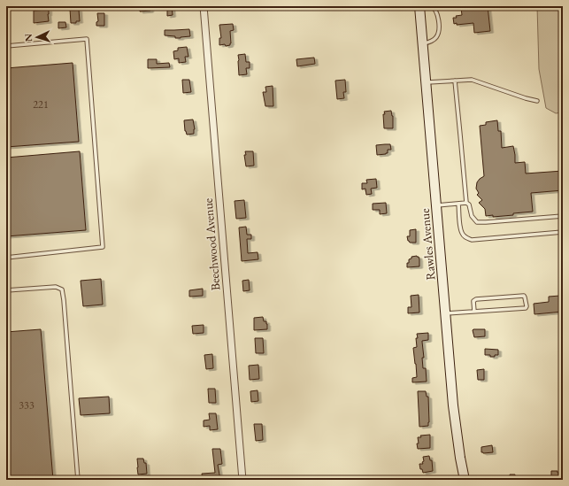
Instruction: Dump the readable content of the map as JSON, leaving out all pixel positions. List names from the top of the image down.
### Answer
{
  "streets": {
    "street": ["Beechwood Avenue", "Rawles Avenue"]
  },
  "house_numbers": ["221", "333"],
  "north": "left"
}
